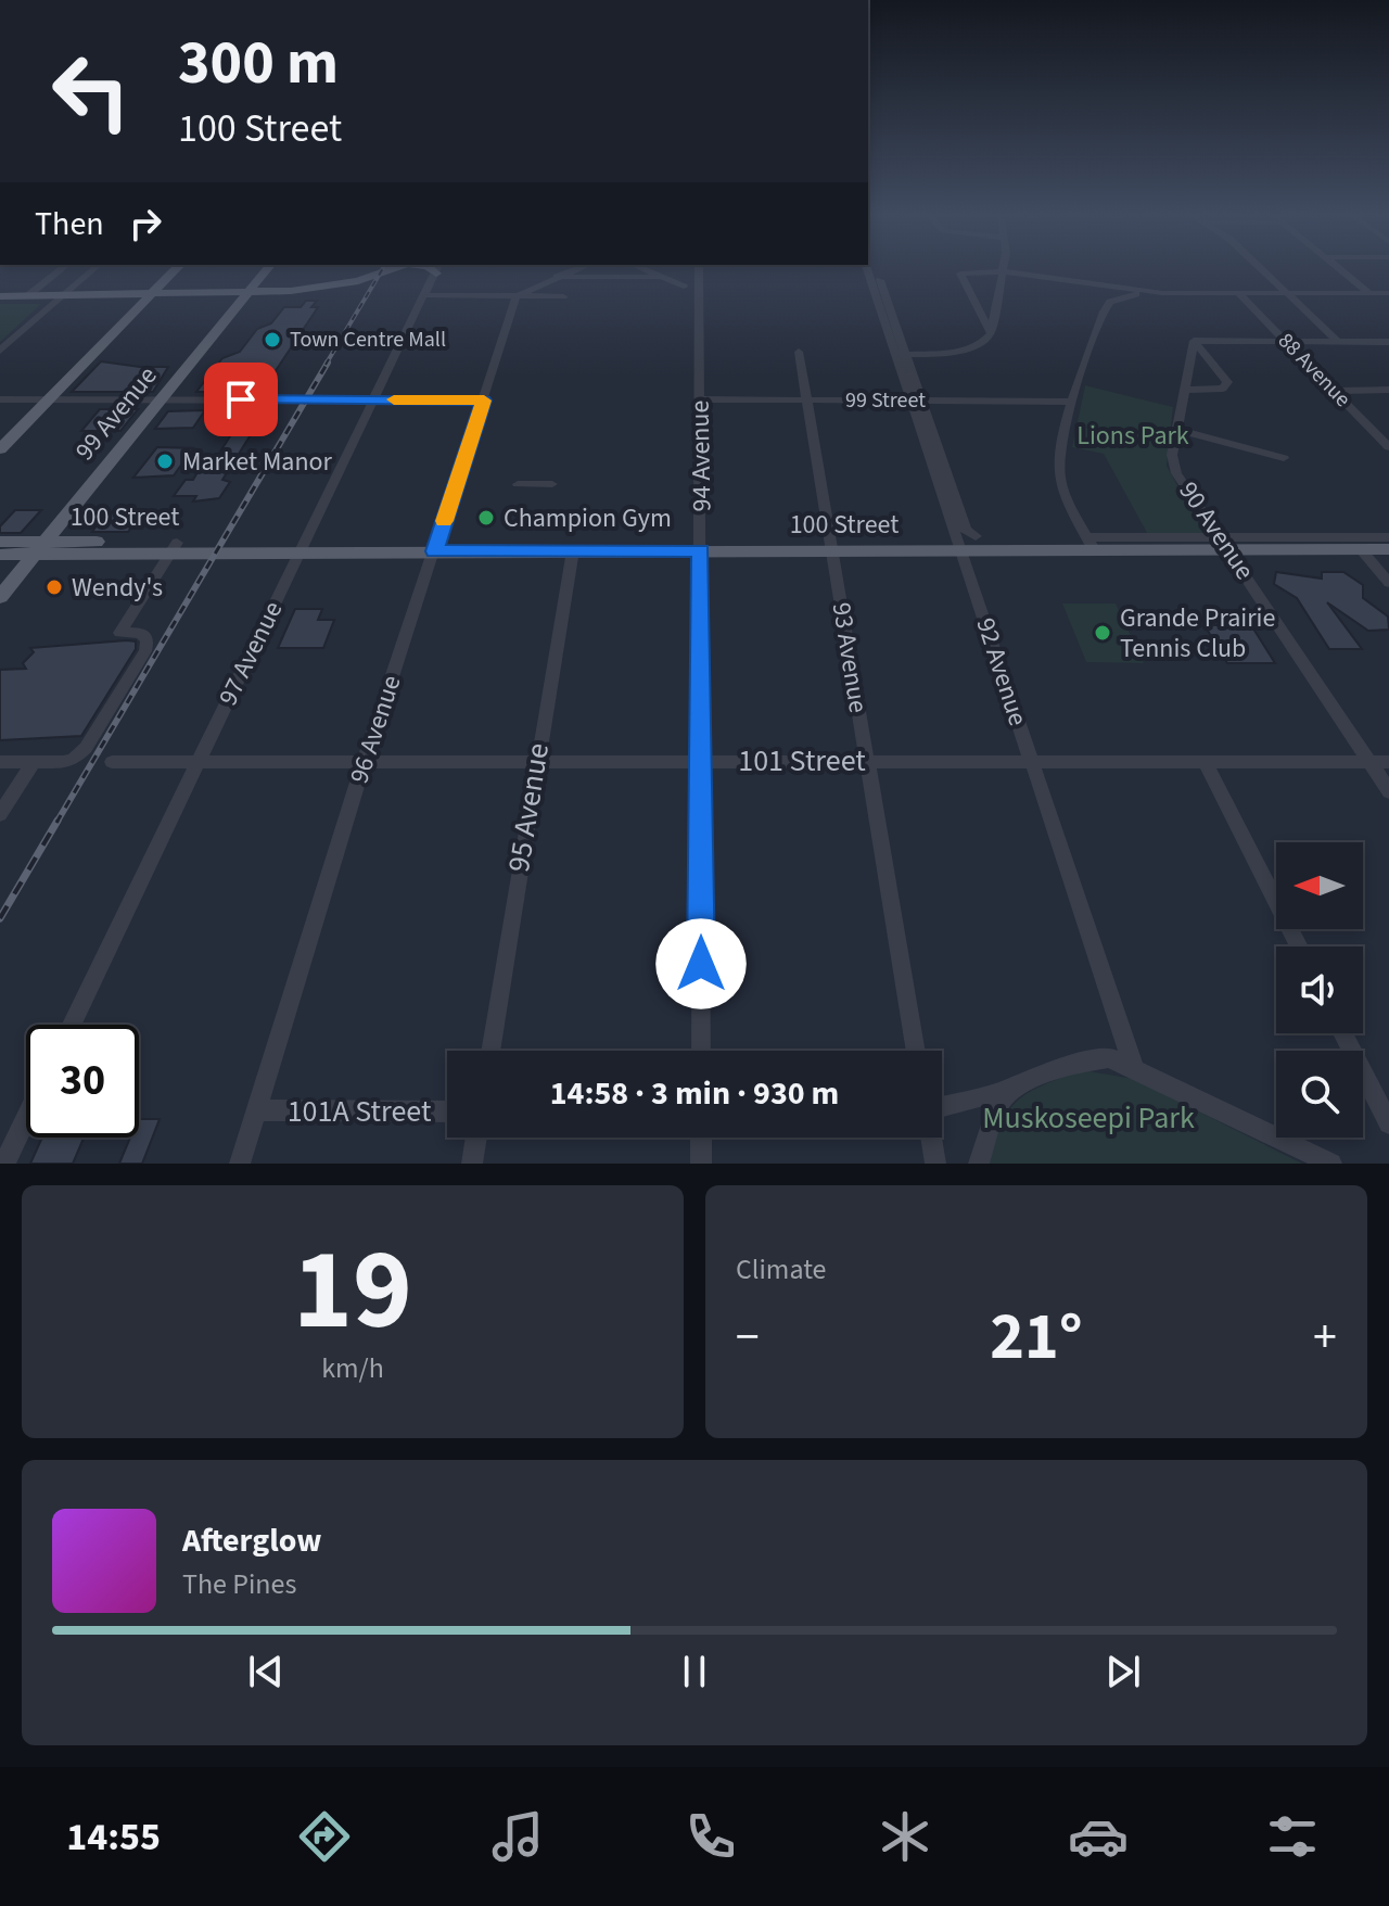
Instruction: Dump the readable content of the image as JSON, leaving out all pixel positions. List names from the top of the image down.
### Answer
{
  "streets": {
    "main road": ["99 Avenue", "100 Street"],
    "street": [
      "88 Avenue",
      "99 Street",
      "94 Avenue",
      "90 Avenue",
      "97 Avenue",
      "93 Avenue",
      "92 Avenue",
      "96 Avenue",
      "101 Street",
      "95 Avenue",
      "101A Street"
    ]
  },
  "crossings": [
    ["99 Street", "94 Avenue"],
    ["99 Street", "93 Avenue"],
    ["99 Street", "92 Avenue"],
    ["99 Avenue", "100 Street"],
    ["94 Avenue", "100 Street"],
    ["94 Avenue", "101 Street"],
    ["100 Street", "90 Avenue"],
    ["100 Street", "97 Avenue"],
    ["100 Street", "93 Avenue"],
    ["100 Street", "92 Avenue"],
    ["100 Street", "96 Avenue"],
    ["100 Street", "95 Avenue"],
    ["90 Avenue", "101 Street"],
    ["97 Avenue", "101 Street"],
    ["93 Avenue", "101 Street"],
    ["92 Avenue", "101 Street"],
    ["96 Avenue", "101 Street"],
    ["96 Avenue", "101A Street"],
    ["101 Street", "95 Avenue"]
  ],
  "parks": ["Lions Park", "Muskoseepi Park"],
  "places": [
    "Town Centre Mall",
    "Market Manor",
    "Champion Gym",
    "Wendy's",
    "Grande Prairie Tennis Club"
  ],
  "north": "left",
  "page": {
    "turn": ["300 m", "100 Street"],
    "then": "Then",
    "limit": "30",
    "trip": "14:58 · 3 min · 930 m",
    "tile": [
      ["19", "km/h"],
      "Climate"
    ],
    "heat": ["−", "21°", "+"],
    "song": ["Afterglow", "The Pines"],
    "tabs": "14:55"
  }
}
